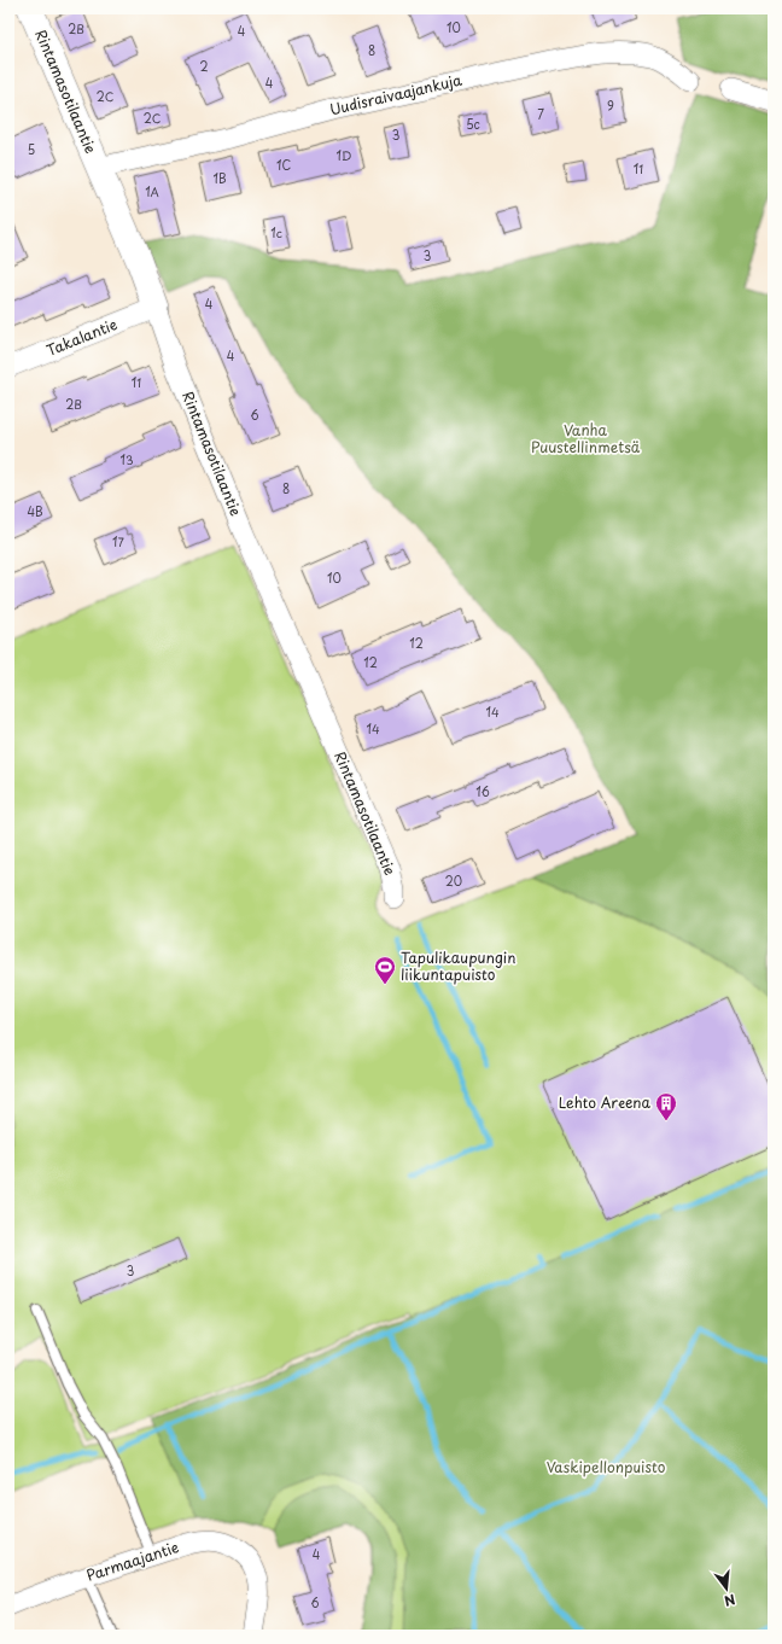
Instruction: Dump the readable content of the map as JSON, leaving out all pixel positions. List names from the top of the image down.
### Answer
{
  "streets": {
    "street": [
      "Rintamasotilaantie",
      "Uudisraivaajankuja",
      "Takalantie",
      "Parmaajantie"
    ]
  },
  "crossings": [
    ["Rintamasotilaantie", "Uudisraivaajankuja"],
    ["Rintamasotilaantie", "Takalantie"]
  ],
  "parks": ["Vanha Puustellinmetsä", "Vaskipellonpuisto"],
  "places": {
    "sports": ["Tapulikaupungin liikuntapuisto"],
    "building": ["Lehto Areena"]
  },
  "house_numbers": [
    "10",
    "2B",
    "4",
    "8",
    "2",
    "4",
    "2C",
    "9",
    "7",
    "2C",
    "5c",
    "3",
    "5",
    "1D",
    "1C",
    "11",
    "1B",
    "1A",
    "1c",
    "3",
    "4",
    "4",
    "11",
    "2B",
    "6",
    "13",
    "8",
    "4B",
    "17",
    "10",
    "12",
    "12",
    "14",
    "14",
    "16",
    "20",
    "3",
    "4",
    "6"
  ],
  "north": "bottom"
}
